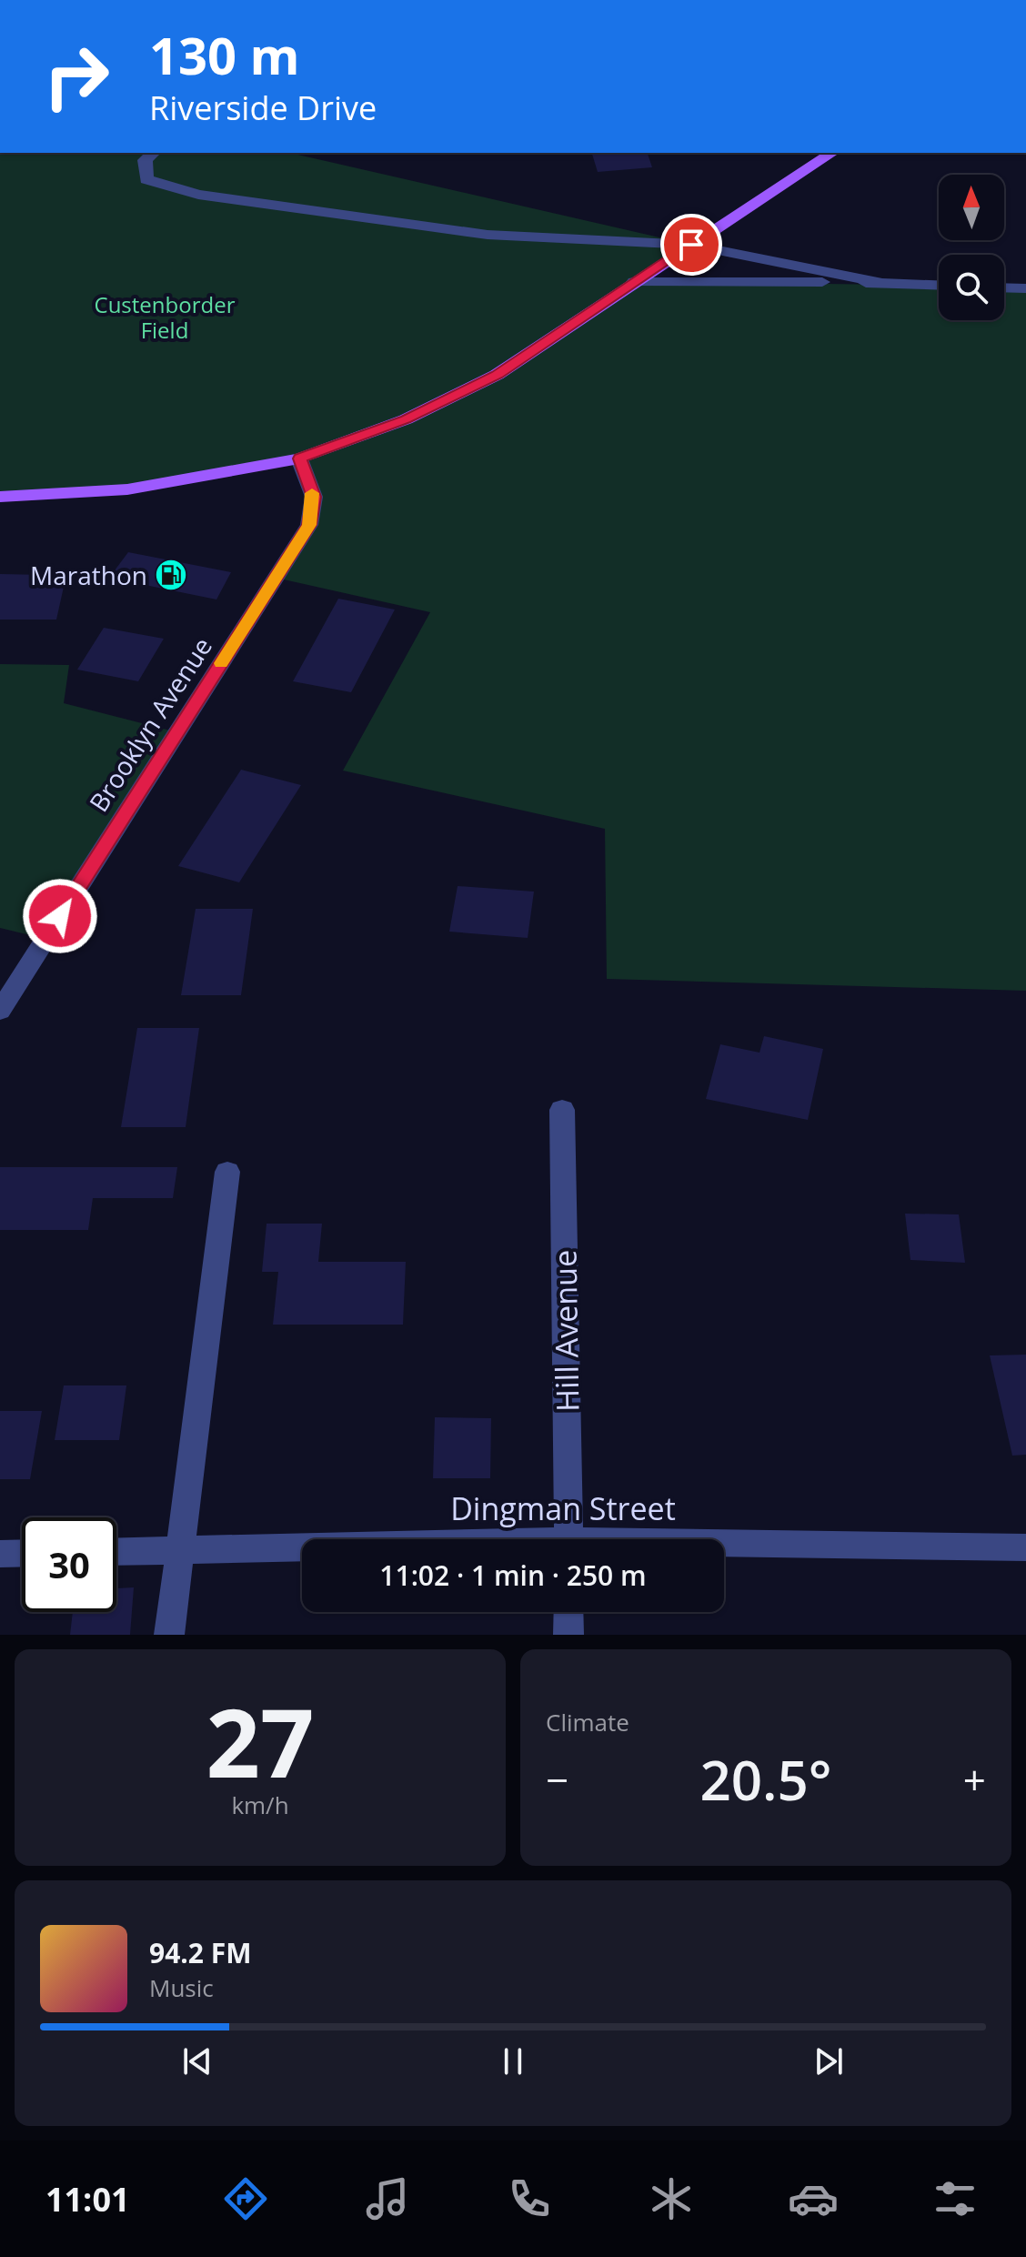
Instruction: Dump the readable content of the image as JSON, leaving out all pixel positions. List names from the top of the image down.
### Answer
{
  "streets": {
    "street": ["Brooklyn Avenue", "Hill Avenue", "Dingman Street"]
  },
  "parks": ["Custenborder Field"],
  "places": {
    "fuel station": ["Marathon"]
  },
  "north": "top",
  "page": {
    "turn": ["130 m", "Riverside Drive"],
    "limit": "30",
    "trip": "11:02 · 1 min · 250 m",
    "tile": [
      ["27", "km/h"],
      "Climate"
    ],
    "heat": ["−", "20.5°", "+"],
    "song": ["94.2 FM", "Music"],
    "tabs": "11:01"
  }
}
